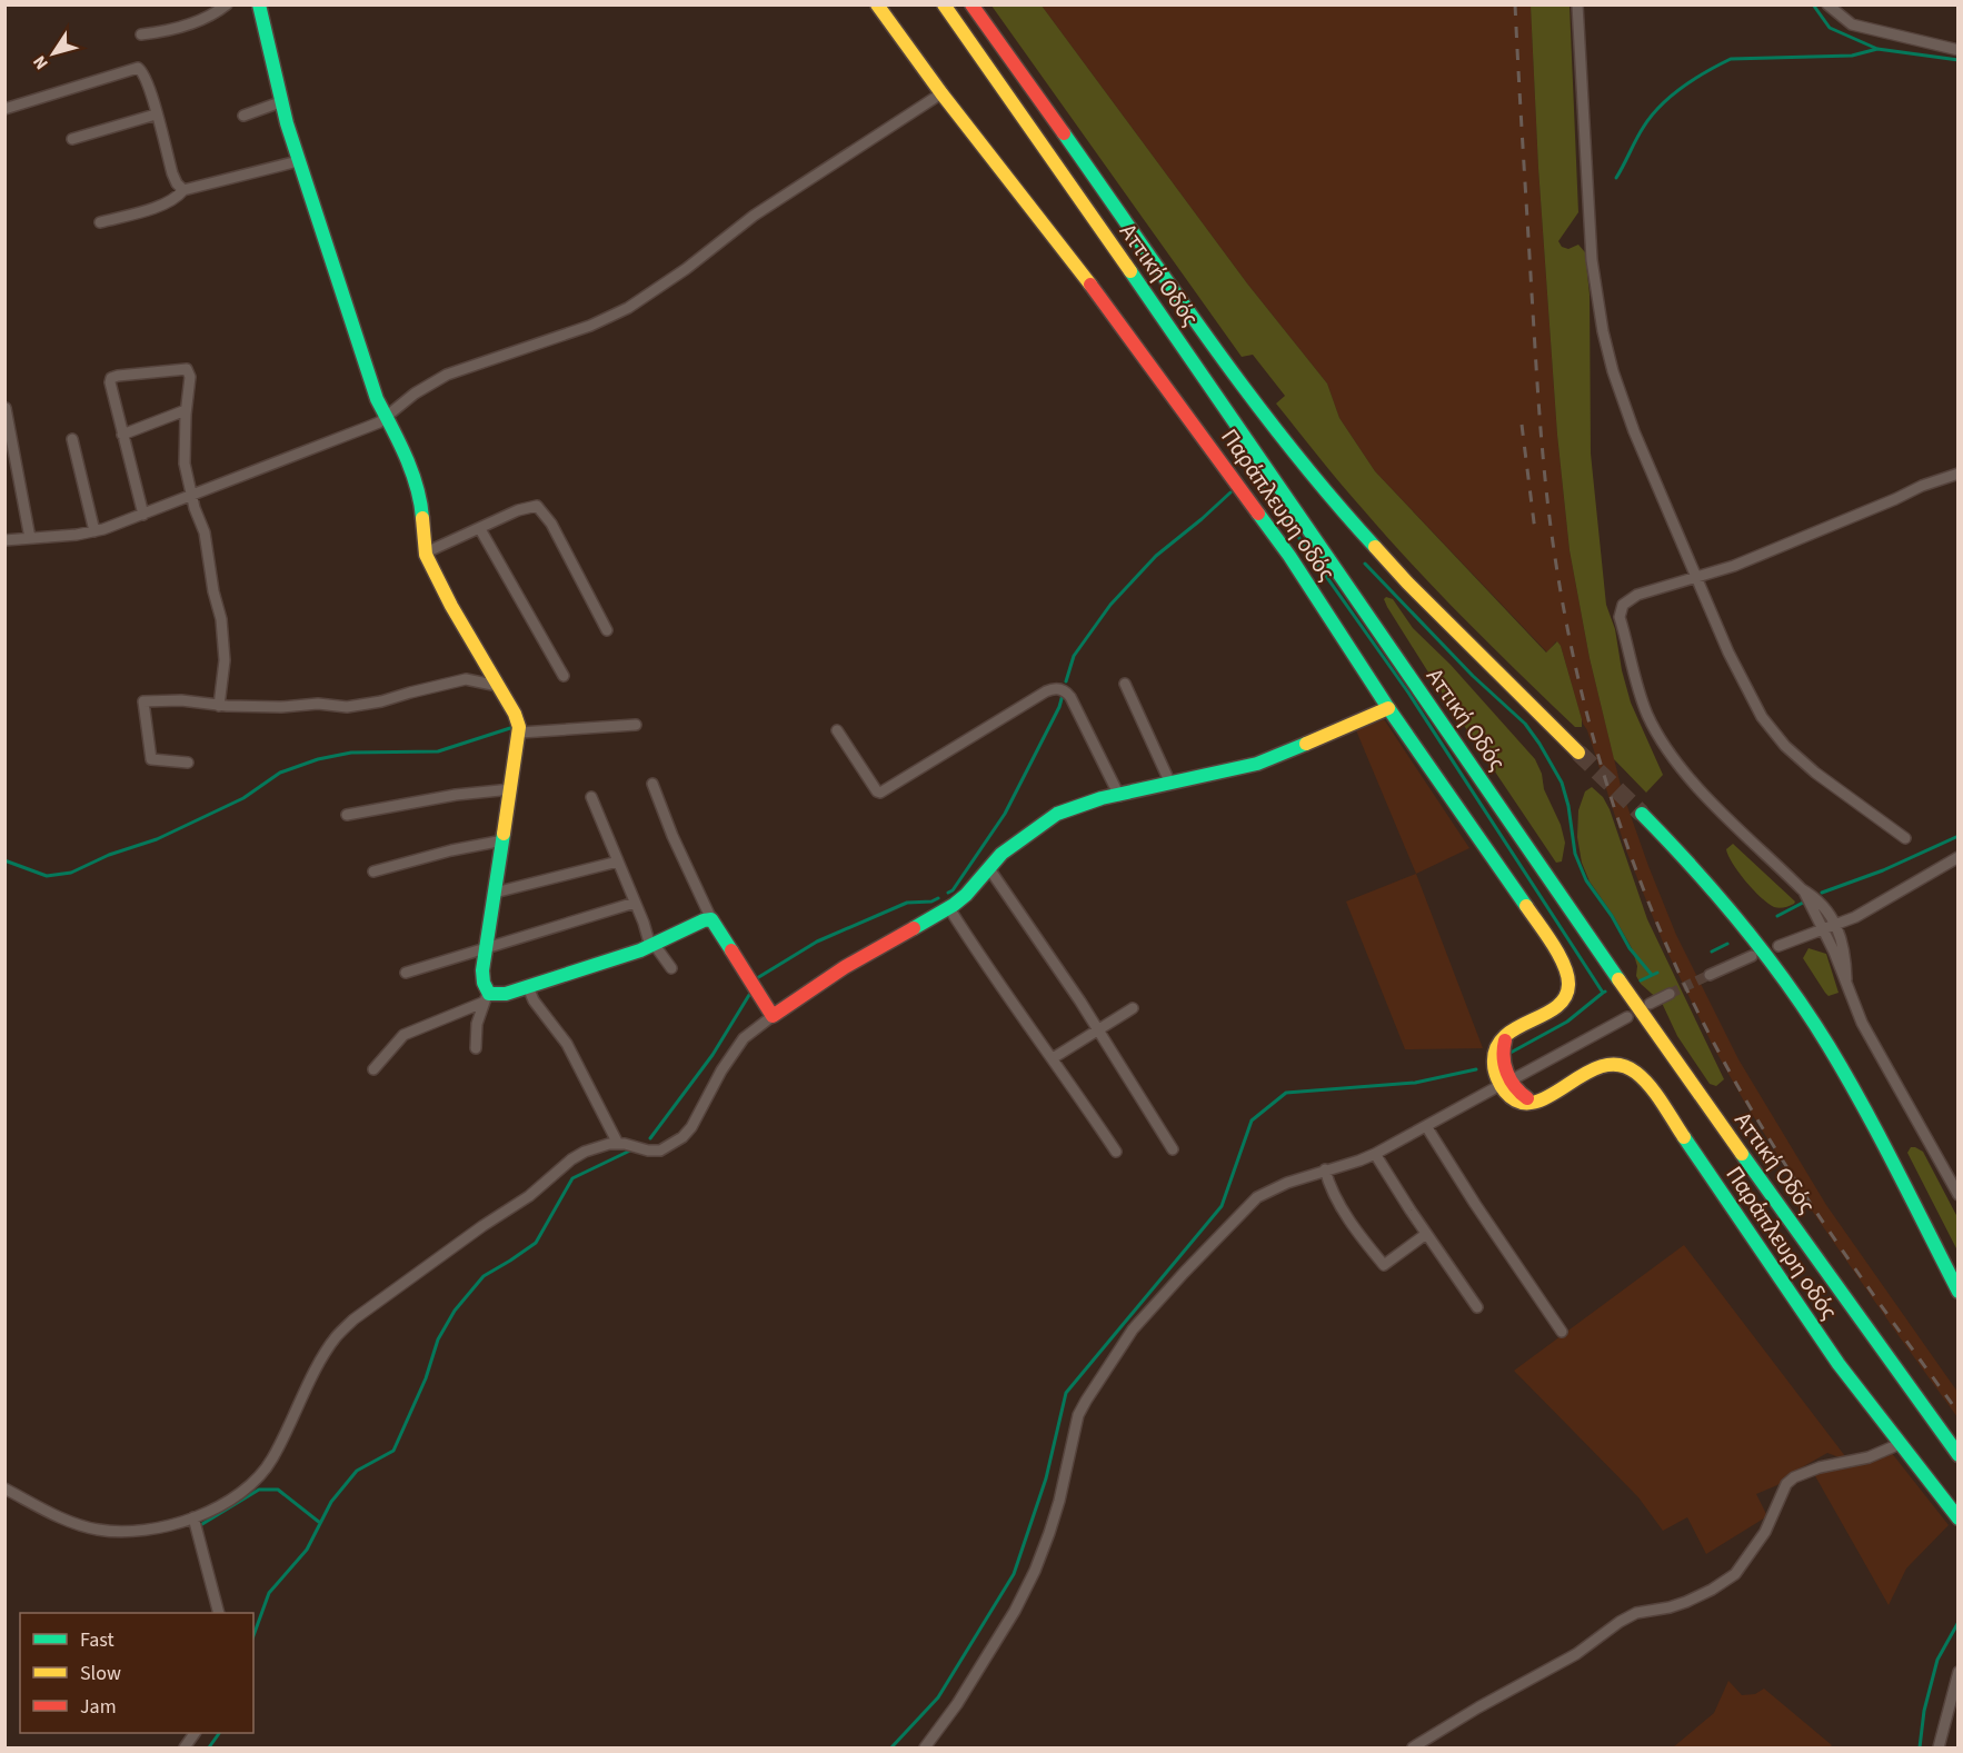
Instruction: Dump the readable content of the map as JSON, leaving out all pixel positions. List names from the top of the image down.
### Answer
{
  "streets": {
    "main road": ["Αττική Οδός", "Παράπλευρη οδός"]
  },
  "legend": ["Fast", "Slow", "Jam"],
  "north": "bottom left"
}
